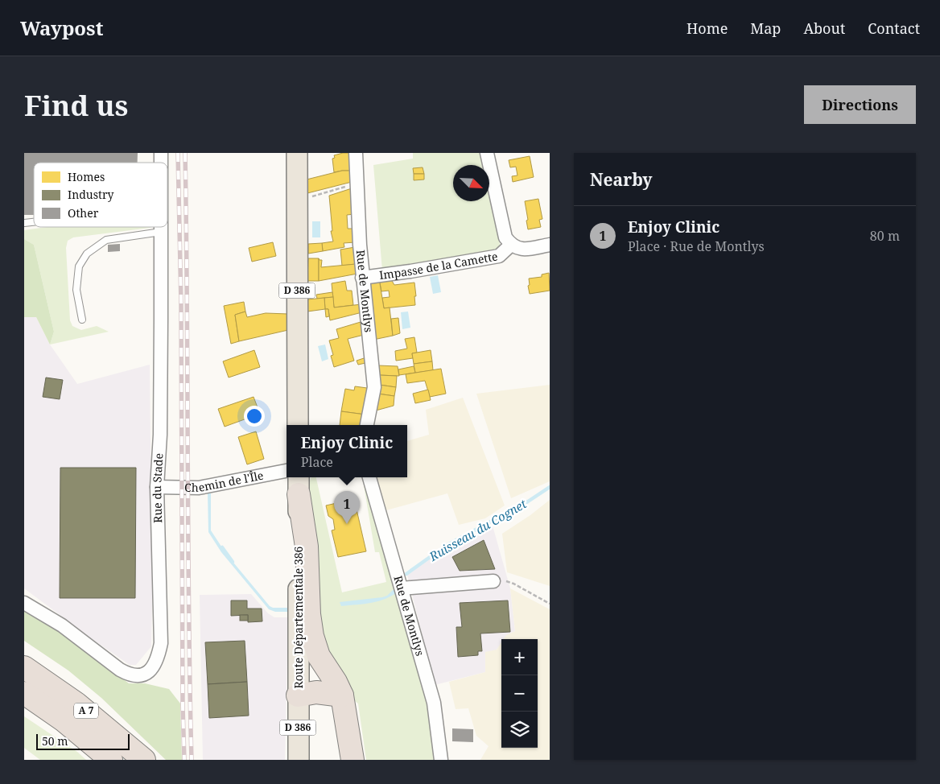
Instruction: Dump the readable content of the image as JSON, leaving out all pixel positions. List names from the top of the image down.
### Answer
{
  "streets": {
    "highway": ["A 7"],
    "main road": ["D 386", "Route Départementale 386"],
    "street": [
      "Impasse de la Camette",
      "Rue de Montlys",
      "Chemin de l'Île",
      "Rue du Stade"
    ]
  },
  "crossings": [
    ["Impasse de la Camette", "Rue de Montlys"],
    ["Chemin de l'Île", "Rue du Stade"]
  ],
  "water": ["Ruisseau du Cognet"],
  "legend": ["Homes", "Industry", "Other"],
  "scale_bar": "50 m",
  "north": "bottom right",
  "page": {
    "header": "Waypost",
    "nav": [
      "Home",
      "Map",
      "About",
      "Contact"
    ],
    "buttons": "Directions",
    "title": "Find us",
    "heading": "Nearby",
    "list": [
      {
        "mark": "1",
        "name": "Enjoy Clinic",
        "note": "Place · Rue de Montlys",
        "value": "80 m"
      }
    ],
    "popup": ["Enjoy Clinic", "Place"],
    "pins": "1",
    "map_buttons": ["+", "−"],
    "scale": "50 m"
  }
}
